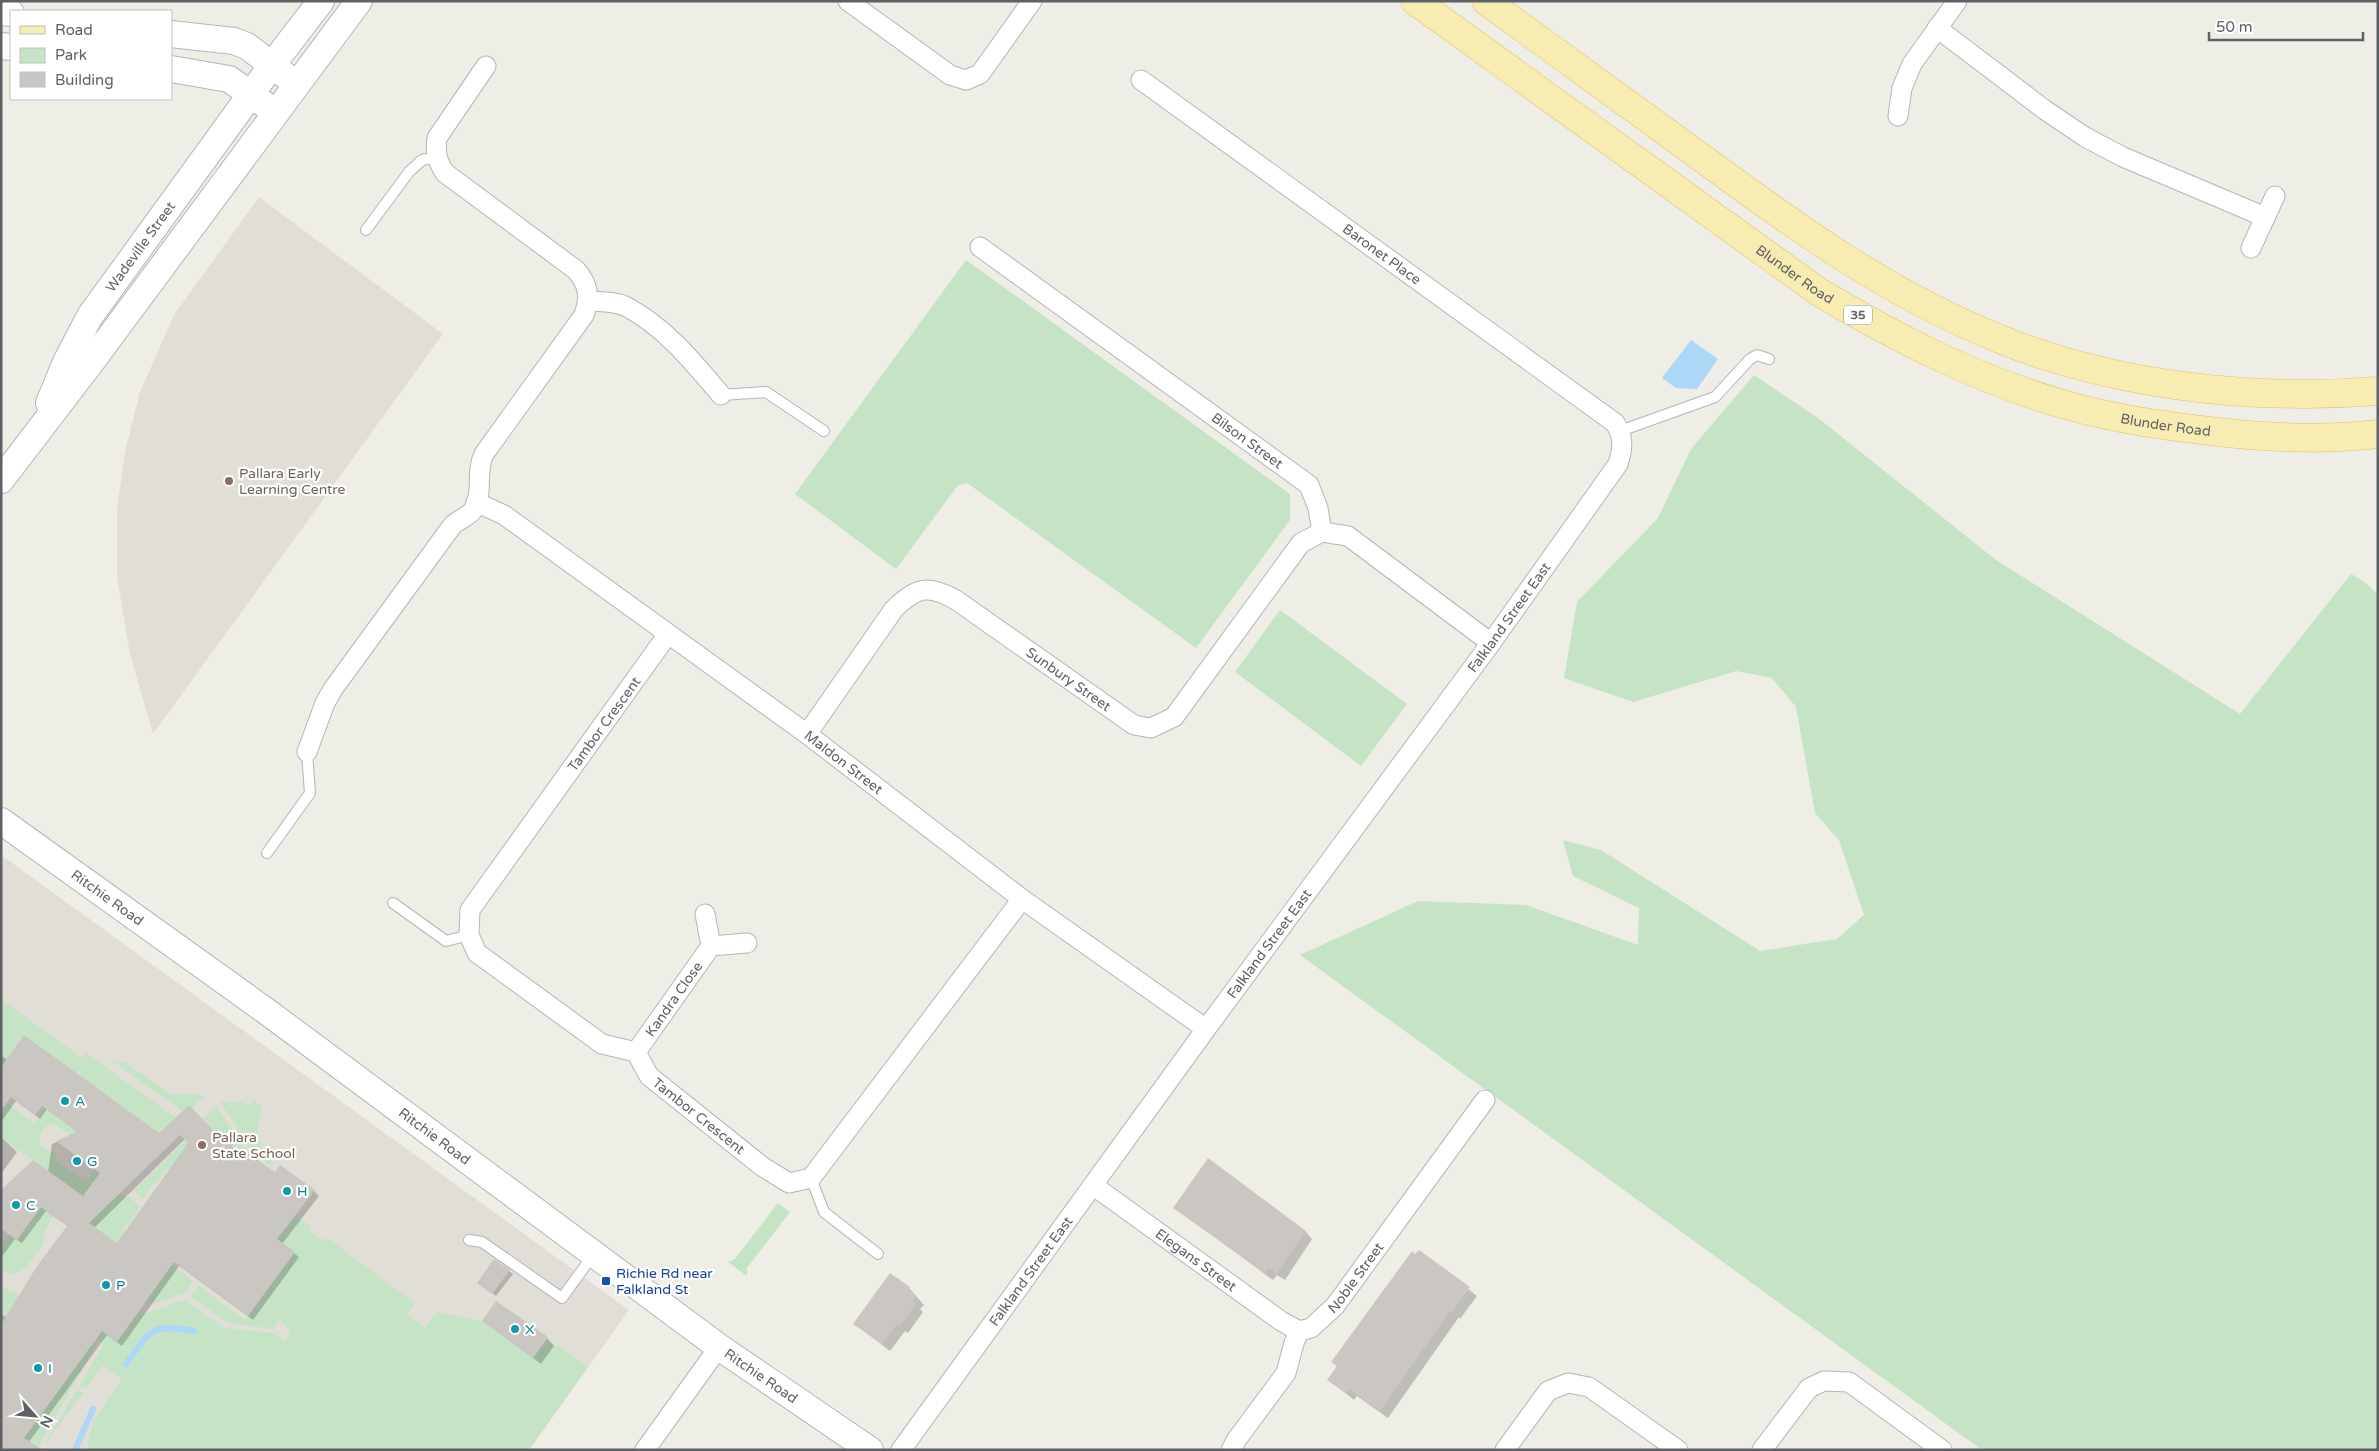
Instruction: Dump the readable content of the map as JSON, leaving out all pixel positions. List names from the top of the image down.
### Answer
{
  "streets": {
    "main road": ["Blunder Road", "35"],
    "street": [
      "Wadeville Street",
      "Baronet Place",
      "Bilson Street",
      "Falkland Street East",
      "Sunbury Street",
      "Tambor Crescent",
      "Maldon Street",
      "Ritchie Road",
      "Kandra Close",
      "Elegans Street",
      "Noble Street"
    ]
  },
  "crossings": [
    ["Baronet Place", "Falkland Street East"],
    ["Bilson Street", "Sunbury Street"],
    ["Falkland Street East", "Maldon Street"],
    ["Falkland Street East", "Elegans Street"],
    ["Sunbury Street", "Maldon Street"],
    ["Tambor Crescent", "Maldon Street"],
    ["Tambor Crescent", "Kandra Close"],
    ["Elegans Street", "Noble Street"]
  ],
  "places": {
    "other": [
      "Pallara Early Learning Centre",
      "A",
      "Pallara State School",
      "G",
      "H",
      "C",
      "P",
      "X",
      "I"
    ],
    "transit": ["Richie Rd near Falkland St"]
  },
  "legend": ["Road", "Park", "Building"],
  "scale_bar": "50 m",
  "north": "bottom right"
}
